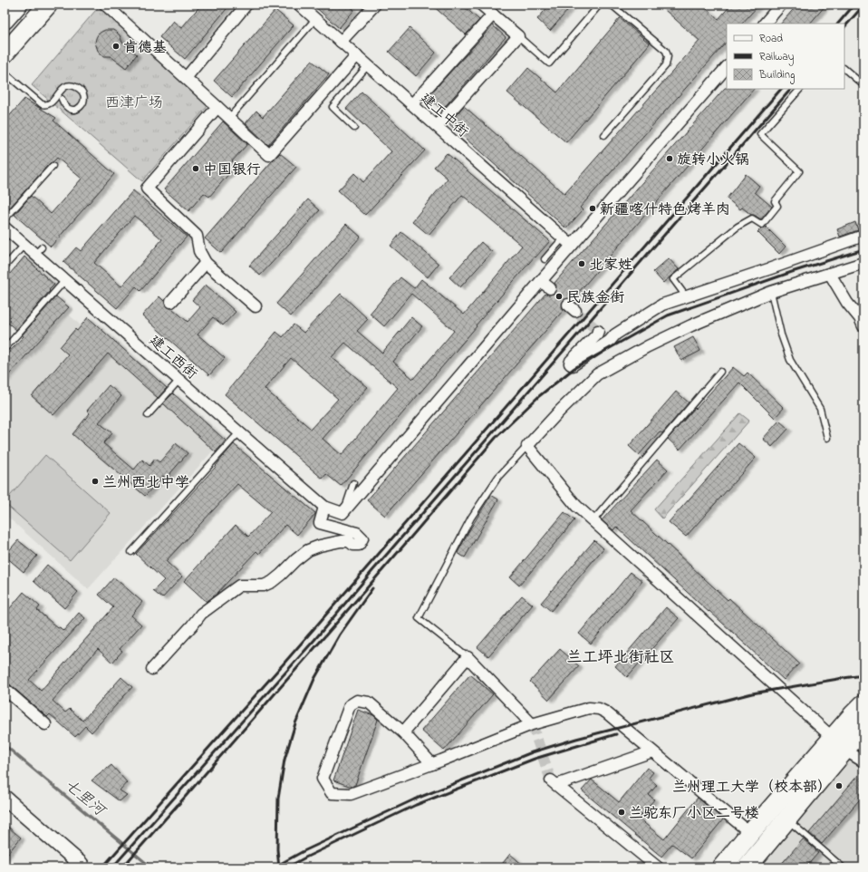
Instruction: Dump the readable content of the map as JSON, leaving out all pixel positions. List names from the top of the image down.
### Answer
{
  "streets": {
    "street": ["建工中街", "建工西街"]
  },
  "districts": ["兰工坪北街社区"],
  "water": ["七里河"],
  "parks": ["西津广场"],
  "places": [
    "肯德基",
    "旋转小火锅",
    "中国银行",
    "新疆喀什特色烤羊肉",
    "北家姓",
    "民族金街",
    "兰州西北中学",
    "兰州理工大学（校本部）",
    "兰驼东厂小区二号楼"
  ],
  "legend": ["Road", "Railway", "Building"]
}
